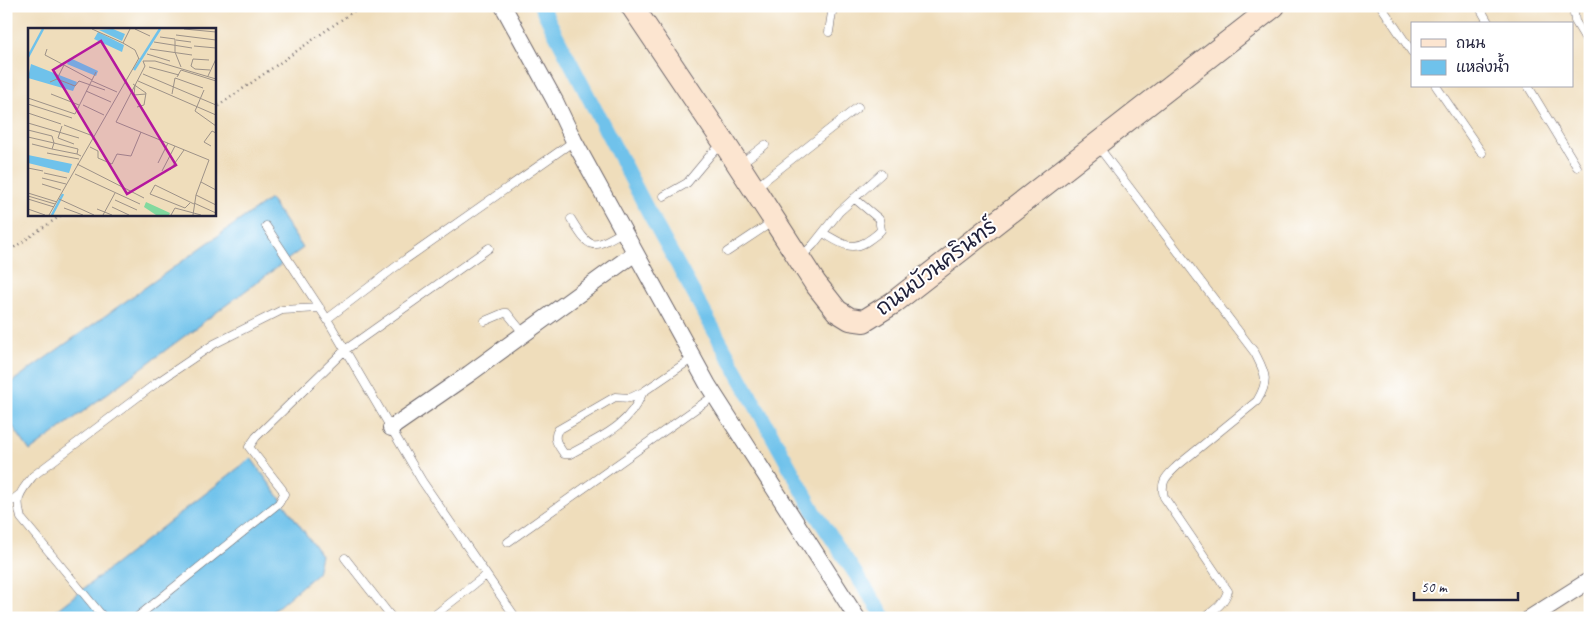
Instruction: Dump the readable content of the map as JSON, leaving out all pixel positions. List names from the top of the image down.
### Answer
{
  "streets": {
    "street": ["ถนนบัวนครินทร์"]
  },
  "legend": ["ถนน", "แหล่งน้ำ"],
  "scale_bar": "50 m"
}
